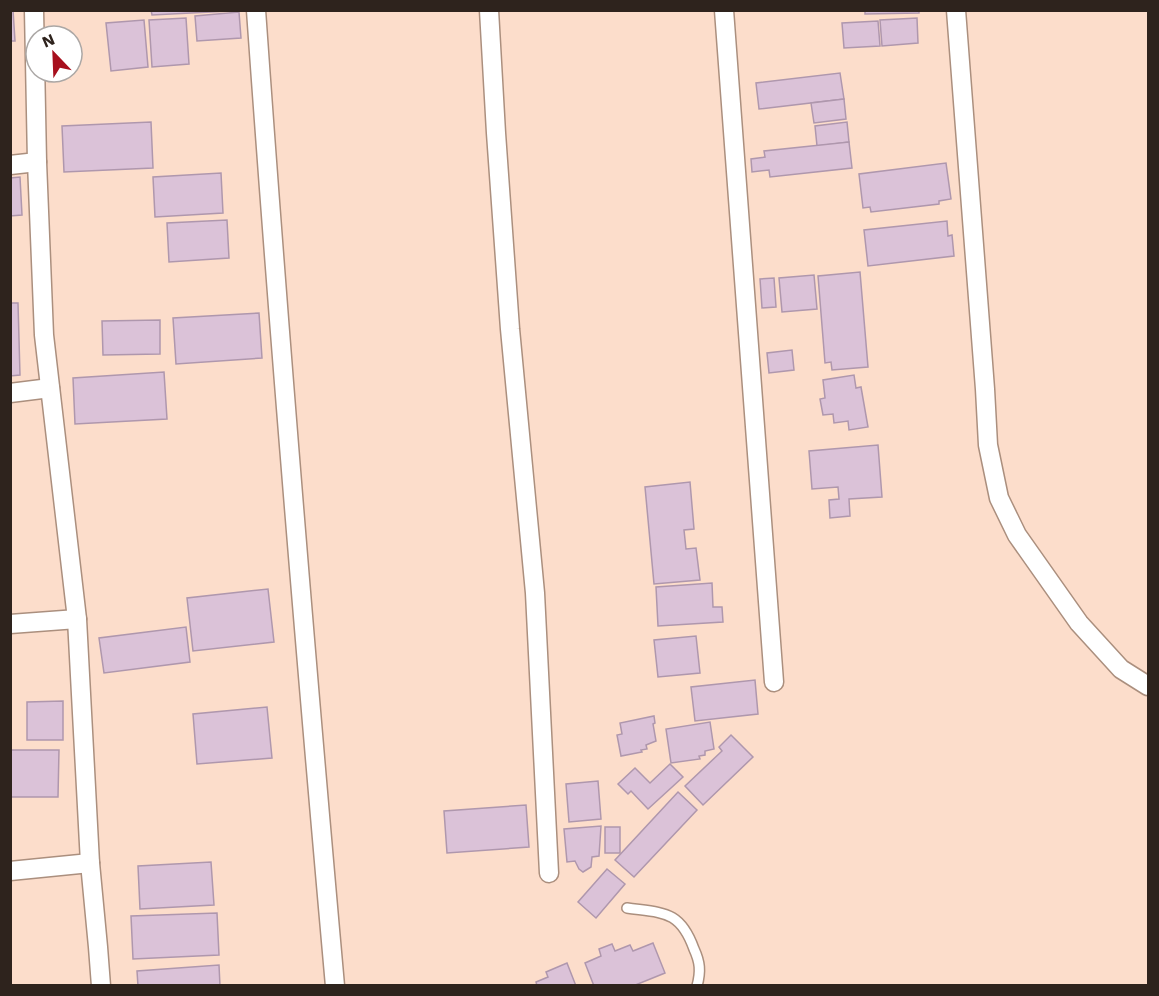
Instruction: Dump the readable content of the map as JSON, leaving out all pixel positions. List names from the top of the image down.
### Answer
{
  "north": "top left"
}
